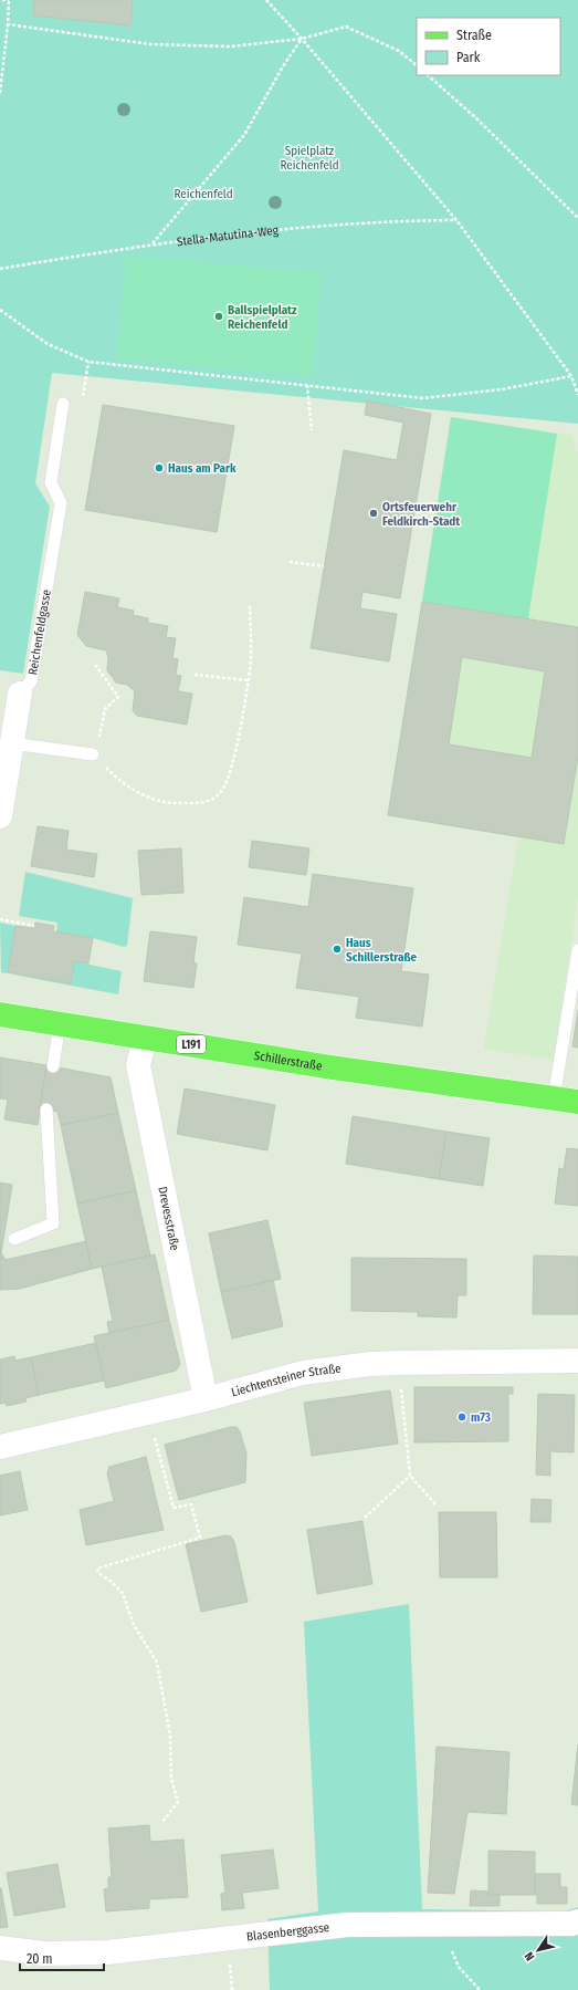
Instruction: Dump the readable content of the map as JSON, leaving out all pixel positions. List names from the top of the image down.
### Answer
{
  "streets": {
    "main road": ["L191", "Schillerstraße"],
    "street": [
      "Reichenfeldgasse",
      "Drevesstraße",
      "Liechtensteiner Straße",
      "Blasenberggasse"
    ],
    "path": ["Stella-Matutina-Weg"]
  },
  "crossings": [
    ["Schillerstraße", "Drevesstraße"],
    ["Drevesstraße", "Liechtensteiner Straße"]
  ],
  "parks": ["Spielplatz Reichenfeld", "Reichenfeld"],
  "places": [
    "Ballspielplatz Reichenfeld",
    "Haus am Park",
    "Ortsfeuerwehr Feldkirch-Stadt",
    "Haus Schillerstraße",
    "m73"
  ],
  "legend": ["Straße", "Park"],
  "scale_bar": "20 m",
  "north": "bottom left"
}
